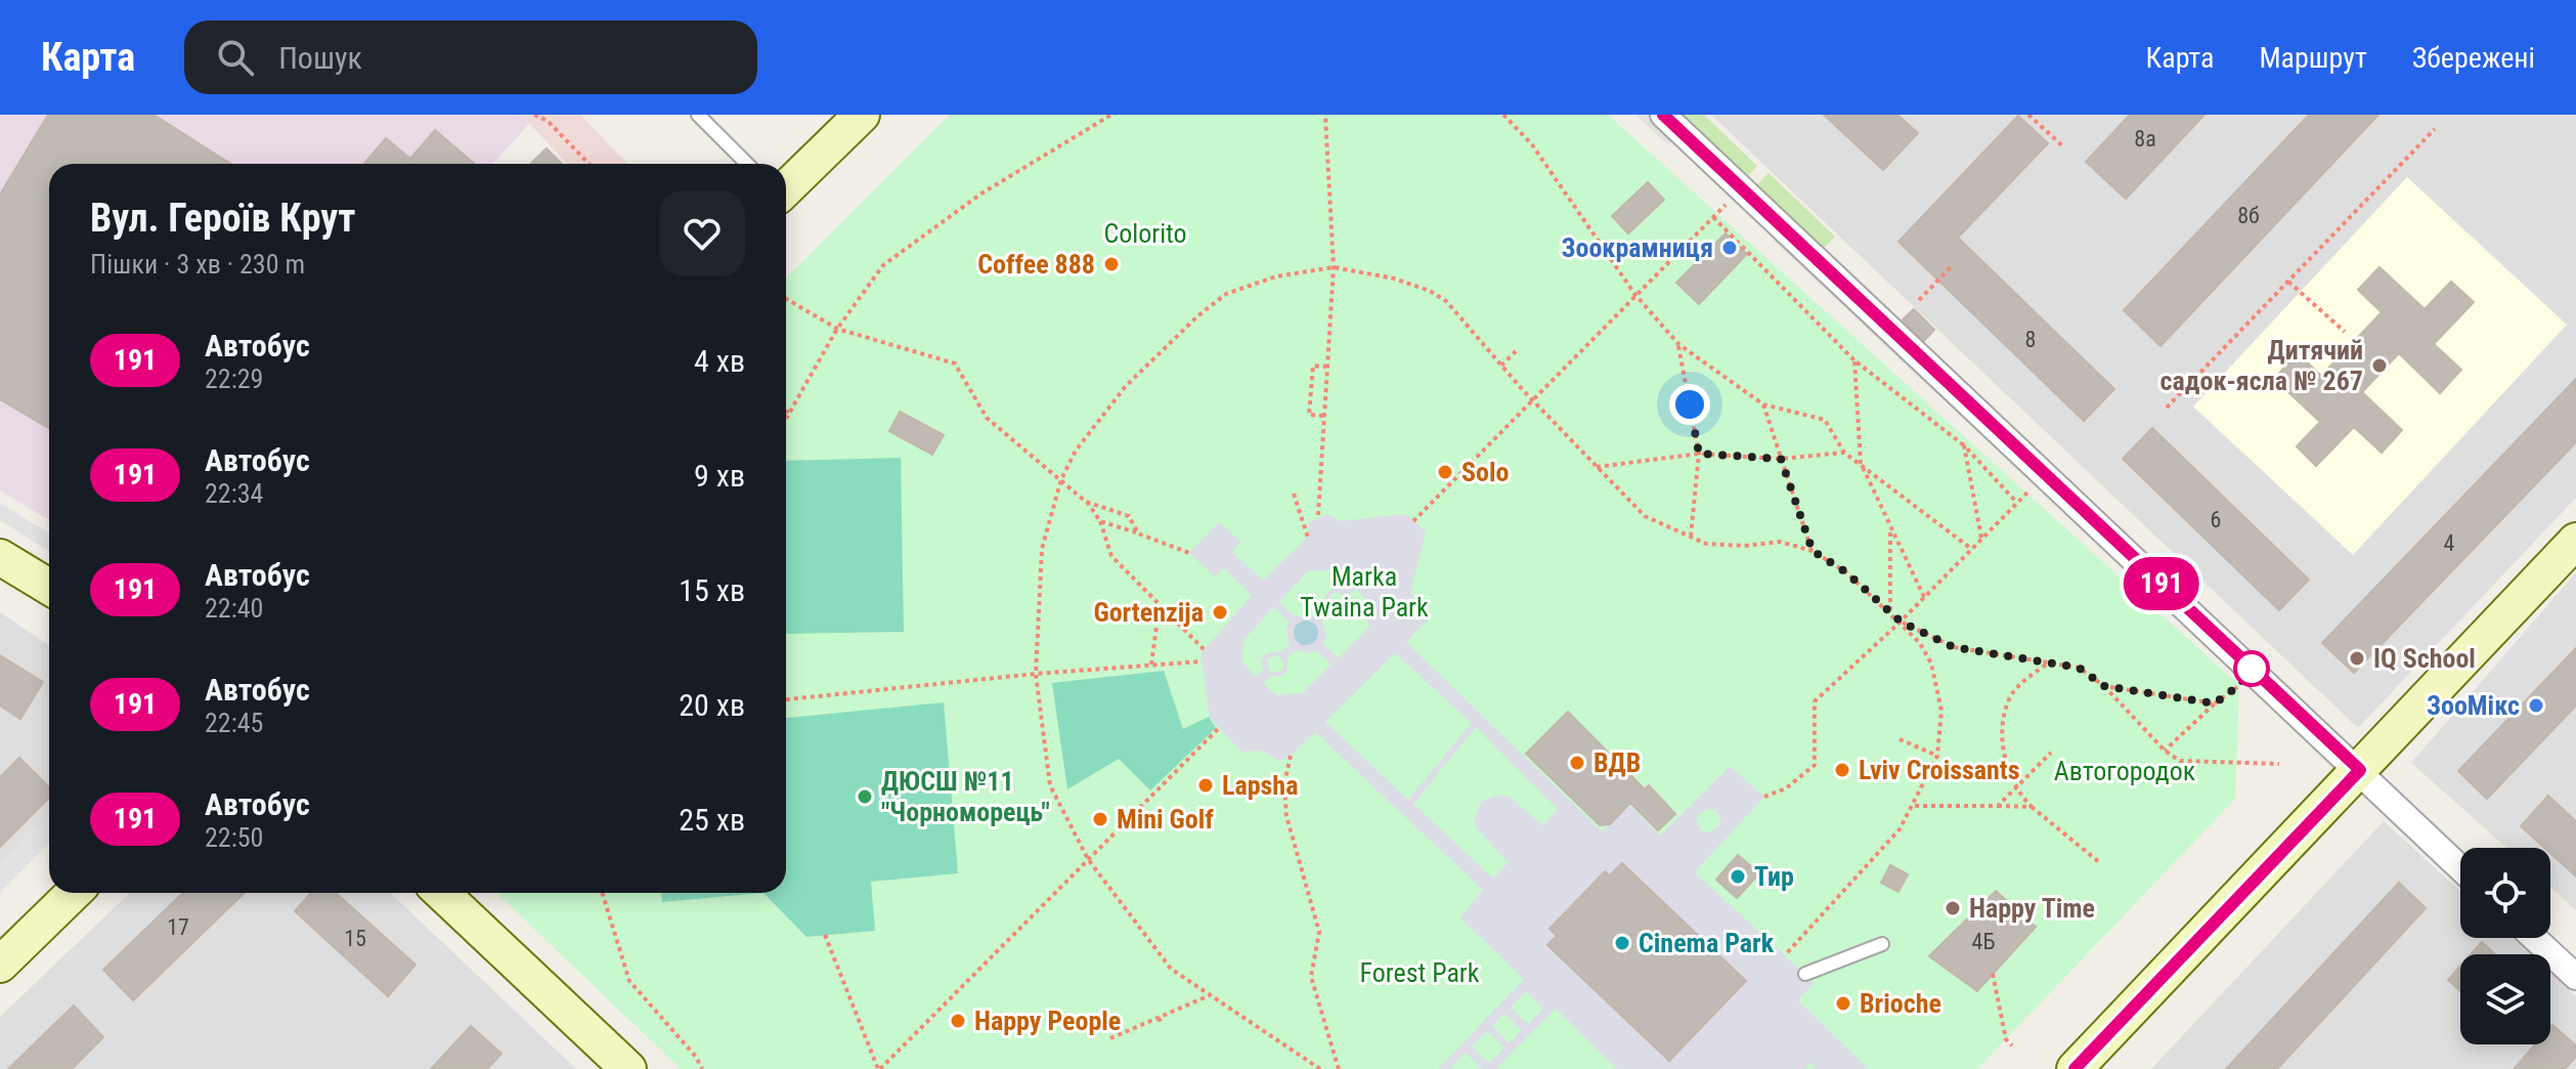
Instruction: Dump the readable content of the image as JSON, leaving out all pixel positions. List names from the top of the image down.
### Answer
{
  "parks": [
    "Colorito",
    "Marka Twaina Park",
    "Автогородок",
    "Forest Park"
  ],
  "places": [
    "Зоокрамниця",
    "Coffee 888",
    "Дитячий садок-ясла № 267",
    "Solo",
    "Gortenzija",
    "IQ School",
    "ЗооМікс",
    "ВДВ",
    "Lviv Croissants",
    "Lapsha",
    "ДЮСШ №11 \"Чорноморець\"",
    "Mini Golf",
    "Тир",
    "Happy Time",
    "Cinema Park",
    "Brioche",
    "Happy People"
  ],
  "lines": ["bus line 191"],
  "house_numbers": [
    "8а",
    "8б",
    "8",
    "6",
    "4",
    "17",
    "15",
    "4Б"
  ],
  "page": {
    "header": "Карта",
    "search": "Пошук",
    "nav": ["Карта", "Маршрут", "Збережені"],
    "on_map": "191",
    "heading": ["Вул. Героїв Крут", "Пішки · 3 хв · 230 m"],
    "list": [
      {
        "mark": "191",
        "name": "Автобус",
        "note": "22:29",
        "value": "4 хв"
      },
      {
        "mark": "191",
        "name": "Автобус",
        "note": "22:34",
        "value": "9 хв"
      },
      {
        "mark": "191",
        "name": "Автобус",
        "note": "22:40",
        "value": "15 хв"
      },
      {
        "mark": "191",
        "name": "Автобус",
        "note": "22:45",
        "value": "20 хв"
      },
      {
        "mark": "191",
        "name": "Автобус",
        "note": "22:50",
        "value": "25 хв"
      }
    ]
  }
}
